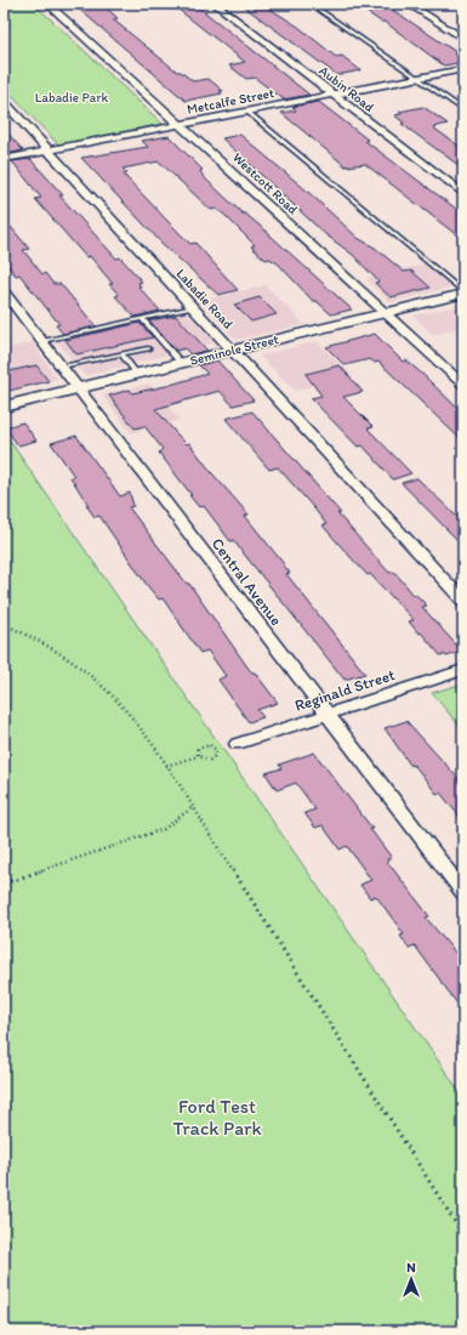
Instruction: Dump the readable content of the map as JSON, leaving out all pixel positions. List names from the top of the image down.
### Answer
{
  "streets": {
    "street": [
      "Aubin Road",
      "Metcalfe Street",
      "Westcott Road",
      "Labadie Road",
      "Seminole Street",
      "Central Avenue",
      "Reginald Street"
    ]
  },
  "crossings": [
    ["Aubin Road", "Metcalfe Street"],
    ["Metcalfe Street", "Westcott Road"],
    ["Metcalfe Street", "Labadie Road"],
    ["Westcott Road", "Seminole Street"],
    ["Labadie Road", "Seminole Street"],
    ["Seminole Street", "Central Avenue"],
    ["Central Avenue", "Reginald Street"]
  ],
  "parks": ["Labadie Park", "Ford Test Track Park"],
  "north": "top"
}
